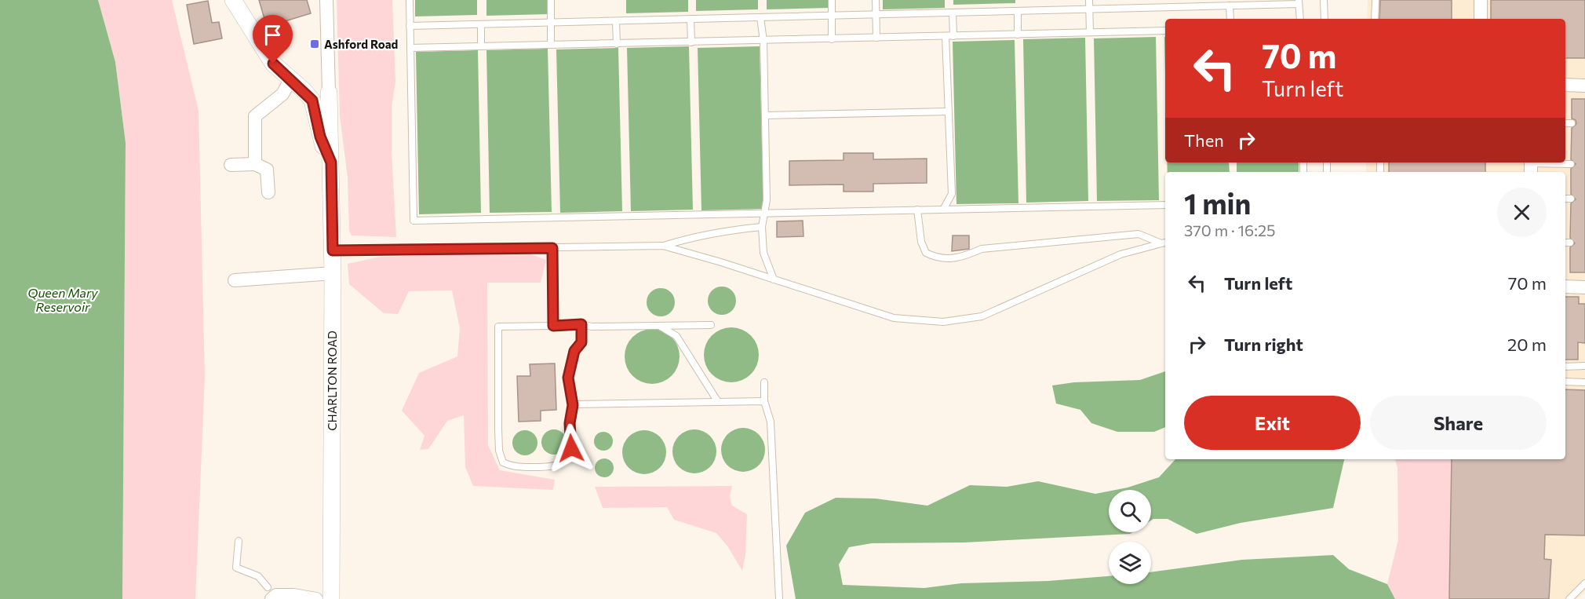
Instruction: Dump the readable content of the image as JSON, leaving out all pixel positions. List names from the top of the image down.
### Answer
{
  "streets": {
    "street": ["CHARLTON ROAD"]
  },
  "water": ["Queen Mary Reservoir"],
  "places": {
    "transit": ["Ashford Road"]
  },
  "page": {
    "turn": ["70 m", "Turn left"],
    "then": "Then",
    "heading": ["1 min", "370 m · 16:25"],
    "list": [
      {
        "name": "Turn left",
        "value": "70 m"
      },
      {
        "name": "Turn right",
        "value": "20 m"
      }
    ],
    "buttons": ["Exit", "Share"]
  }
}
